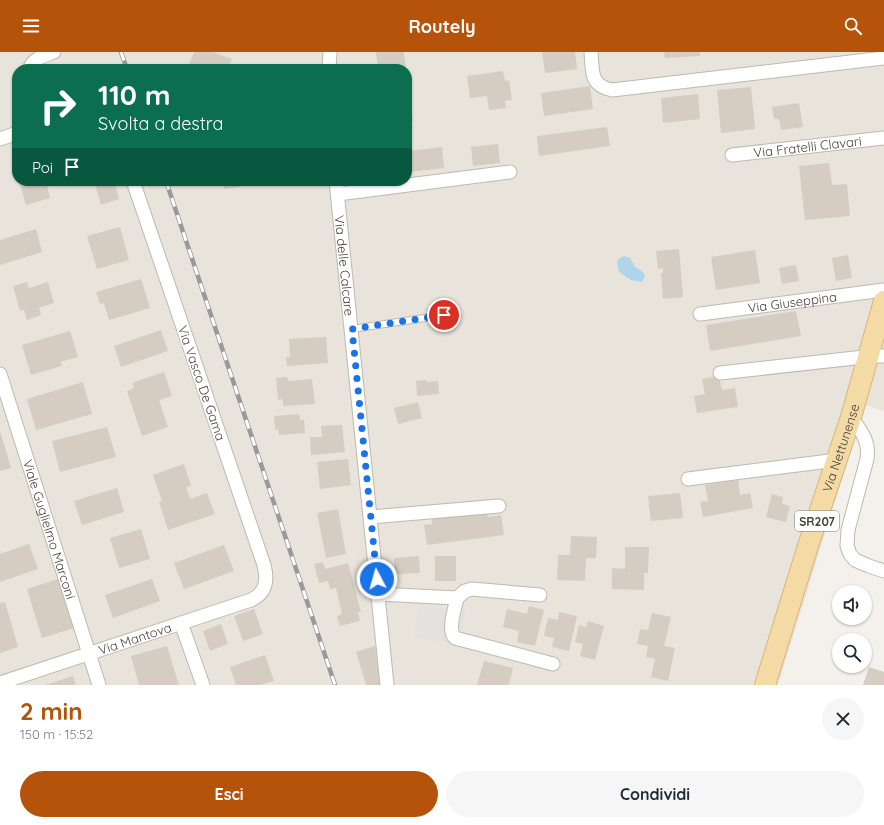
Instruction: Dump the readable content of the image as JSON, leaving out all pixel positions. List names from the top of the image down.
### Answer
{
  "streets": {
    "main road": ["Via Nettunense", "SR207"],
    "street": [
      "Via Fratelli Clavari",
      "Via delle Calcare",
      "Via Giuseppina",
      "Via Vasco De Gama",
      "Viale Guglielmo Marconi",
      "Via Mantova"
    ]
  },
  "crossings": [
    ["Via Vasco De Gama", "Via Mantova"],
    ["Viale Guglielmo Marconi", "Via Mantova"]
  ],
  "page": {
    "header": "Routely",
    "turn": ["110 m", "Svolta a destra"],
    "then": "Poi",
    "heading": ["2 min", "150 m · 15:52"],
    "buttons": ["Esci", "Condividi"]
  }
}
